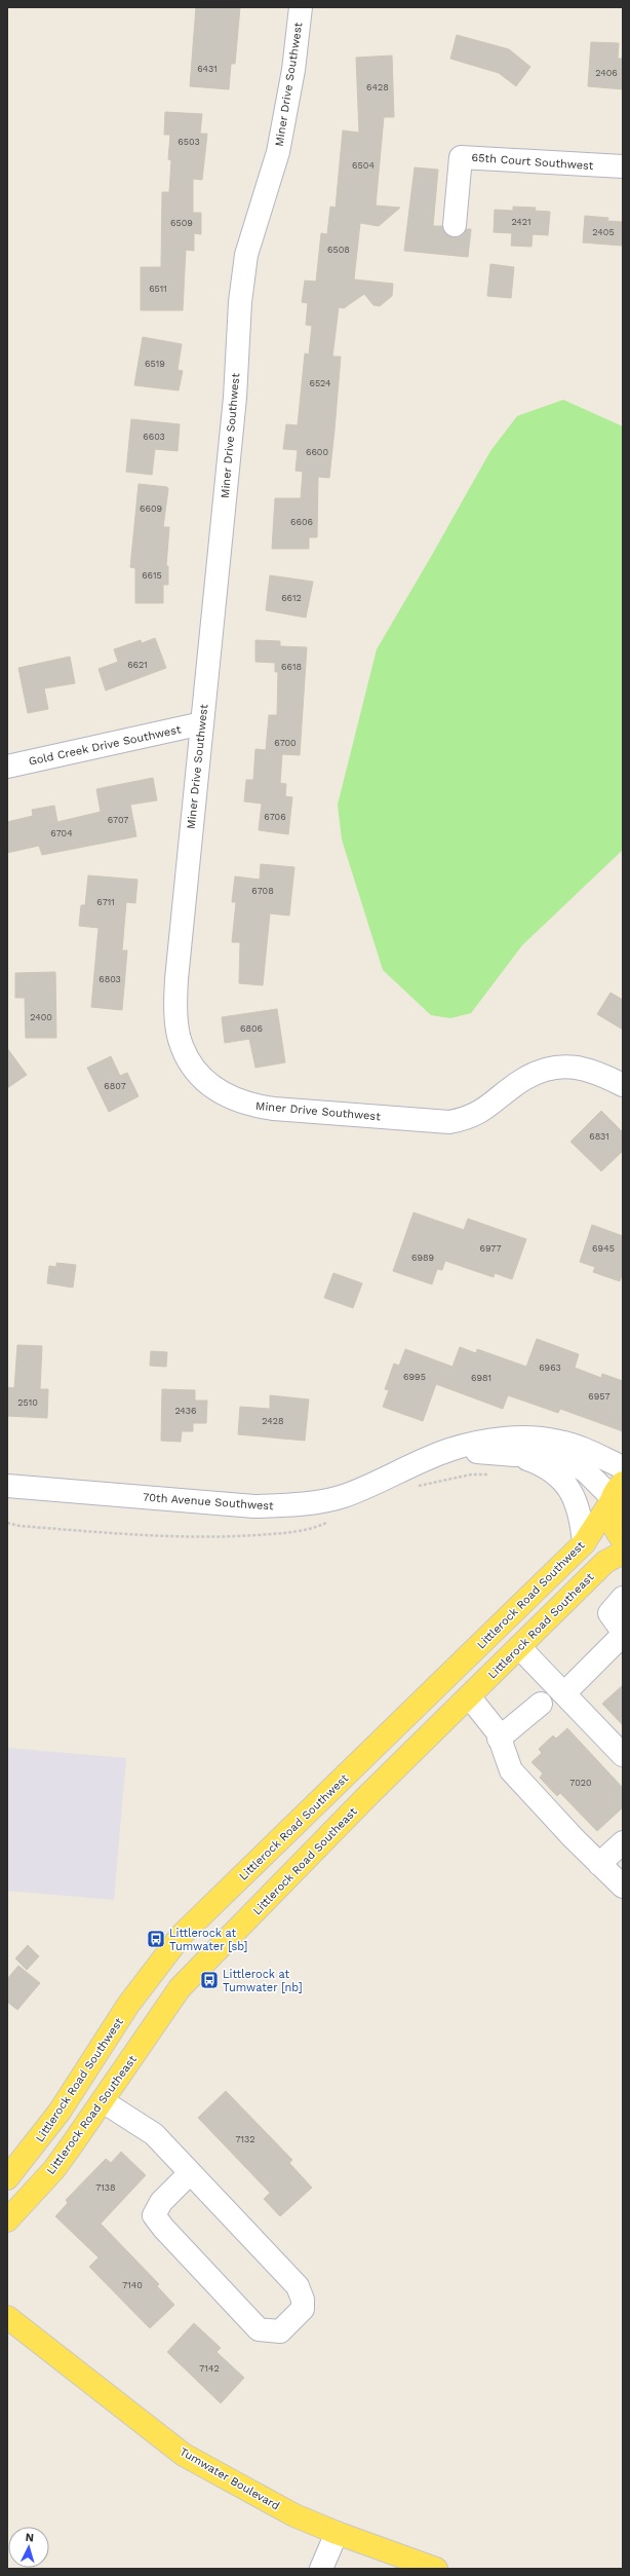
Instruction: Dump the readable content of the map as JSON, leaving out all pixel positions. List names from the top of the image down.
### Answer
{
  "streets": {
    "main road": ["Littlerock Road Southwest", "Littlerock Road Southeast", "Tumwater Boulevard"],
    "street": [
      "Miner Drive Southwest",
      "65th Court Southwest",
      "Gold Creek Drive Southwest",
      "70th Avenue Southwest"
    ]
  },
  "crossings": [
    ["Miner Drive Southwest", "Gold Creek Drive Southwest"],
    ["70th Avenue Southwest", "Littlerock Road Southwest"]
  ],
  "places": {
    "bus stop": ["Littlerock at Tumwater [sb]", "Littlerock at Tumwater [nb]"]
  },
  "house_numbers": [
    "6431",
    "2406",
    "6428",
    "6503",
    "6504",
    "2421",
    "6509",
    "2405",
    "6508",
    "6511",
    "6519",
    "6524",
    "6603",
    "6600",
    "6609",
    "6606",
    "6615",
    "6612",
    "6621",
    "6618",
    "6700",
    "6706",
    "6707",
    "6704",
    "6708",
    "6711",
    "6803",
    "2400",
    "6806",
    "6807",
    "6831",
    "6977",
    "6945",
    "6989",
    "6963",
    "6995",
    "6981",
    "6957",
    "2510",
    "2436",
    "2428",
    "7020",
    "7132",
    "7138",
    "7140",
    "7142"
  ],
  "north": "top"
}
